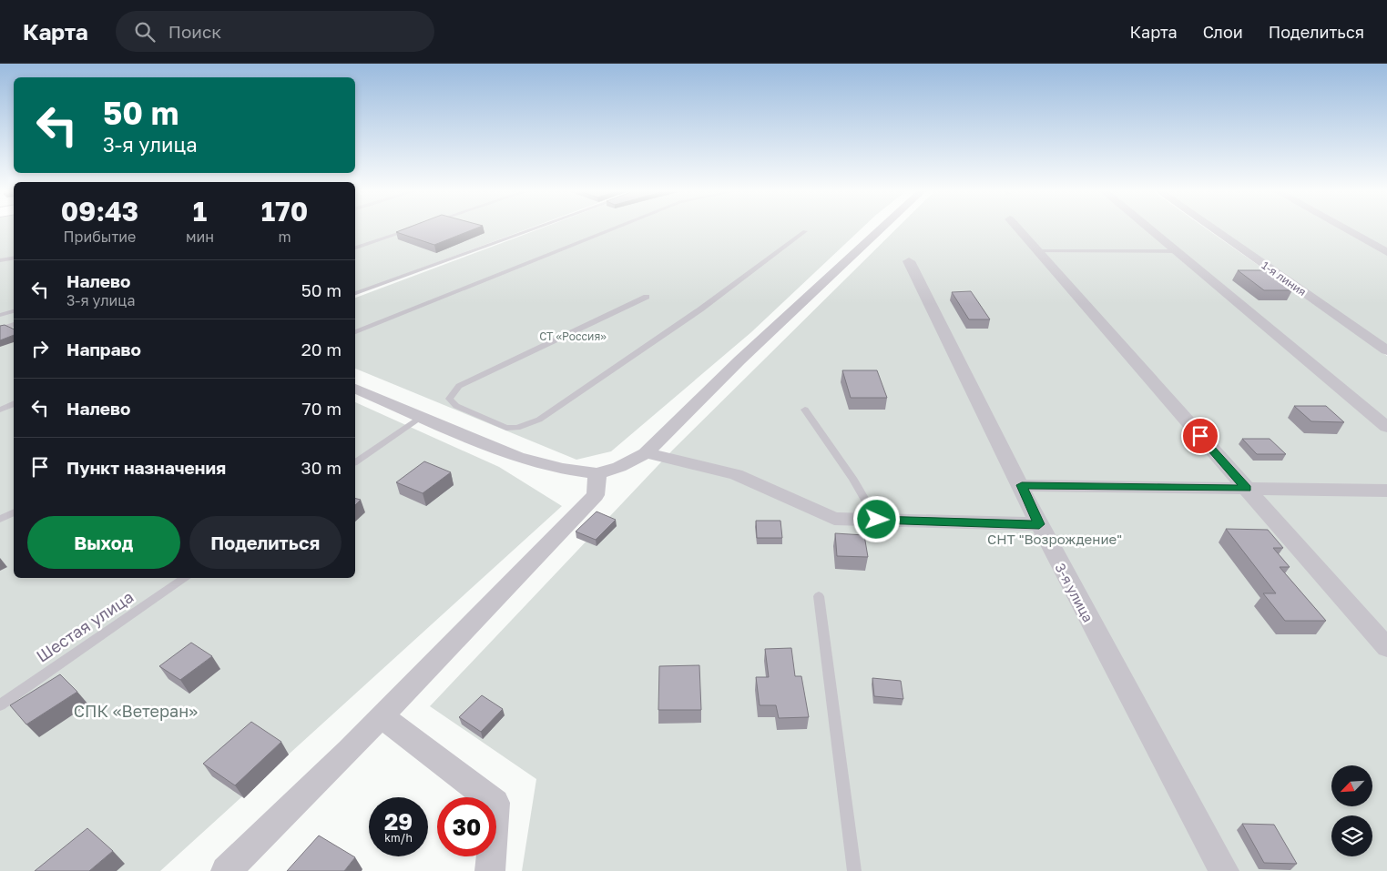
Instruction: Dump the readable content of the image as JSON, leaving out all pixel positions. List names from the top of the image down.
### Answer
{
  "streets": {
    "street": ["1-я линия", "3-я улица"],
    "lane": ["Шестая улица"]
  },
  "parks": ["СТ «Россия»", "СНТ \"Возрождение\"", "СПК «Ветеран»"],
  "north": "bottom left",
  "page": {
    "header": "Карта",
    "search": "Поиск",
    "nav": ["Карта", "Слои", "Поделиться"],
    "turn": ["50 m", "3-я улица"],
    "eta": [
      "09:43",
      "Прибытие",
      "1",
      "мин",
      "170",
      "m"
    ],
    "list": [
      {
        "name": "Налево",
        "note": "3-я улица",
        "value": "50 m"
      },
      {
        "name": "Направо",
        "value": "20 m"
      },
      {
        "name": "Налево",
        "value": "70 m"
      },
      {
        "name": "Пункт назначения",
        "value": "30 m"
      }
    ],
    "buttons": ["Выход", "Поделиться"],
    "speed": "29 km/h",
    "limit": "30"
  }
}
